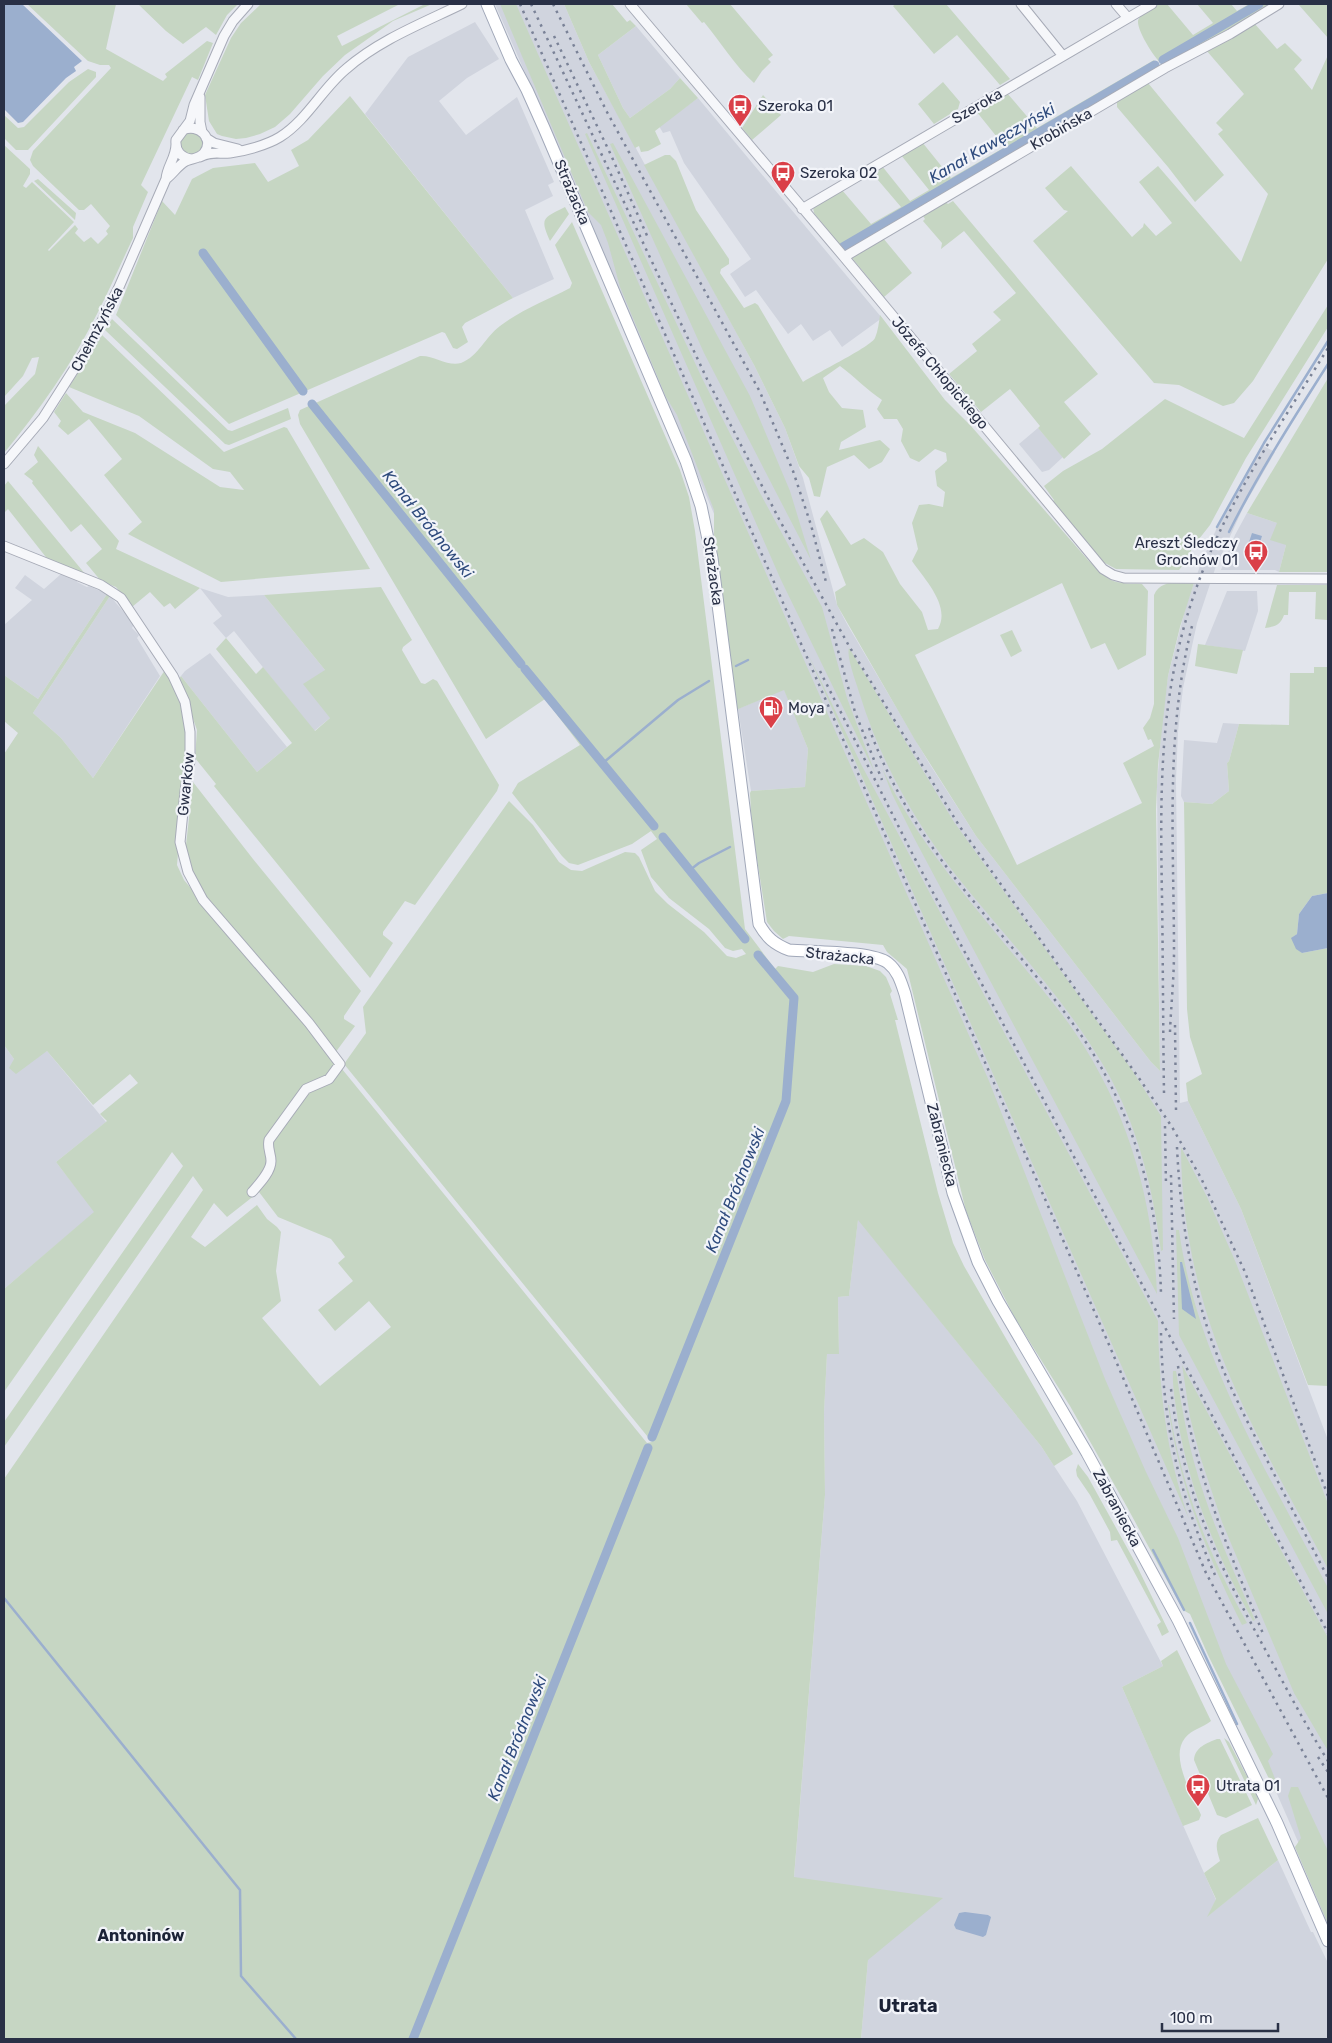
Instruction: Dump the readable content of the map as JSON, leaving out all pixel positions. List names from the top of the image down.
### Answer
{
  "streets": {
    "main road": ["Strażacka", "Zabraniecka"],
    "street": [
      "Szeroka",
      "Krobińska",
      "Chełmżyńska",
      "Józefa Chłopickiego",
      "Gwarków"
    ]
  },
  "crossings": [
    ["Szeroka", "Józefa Chłopickiego"],
    ["Krobińska", "Józefa Chłopickiego"],
    ["Strażacka", "Zabraniecka"]
  ],
  "districts": ["Antoninów", "Utrata"],
  "water": ["Kanał Kawęczyński", "Kanał Bródnowski"],
  "places": {
    "bus stop": [
      "Szeroka 01",
      "Szeroka 02",
      "Areszt Śledczy Grochów 01",
      "Utrata 01"
    ],
    "fuel station": ["Moya"]
  },
  "scale_bar": "100 m"
}
